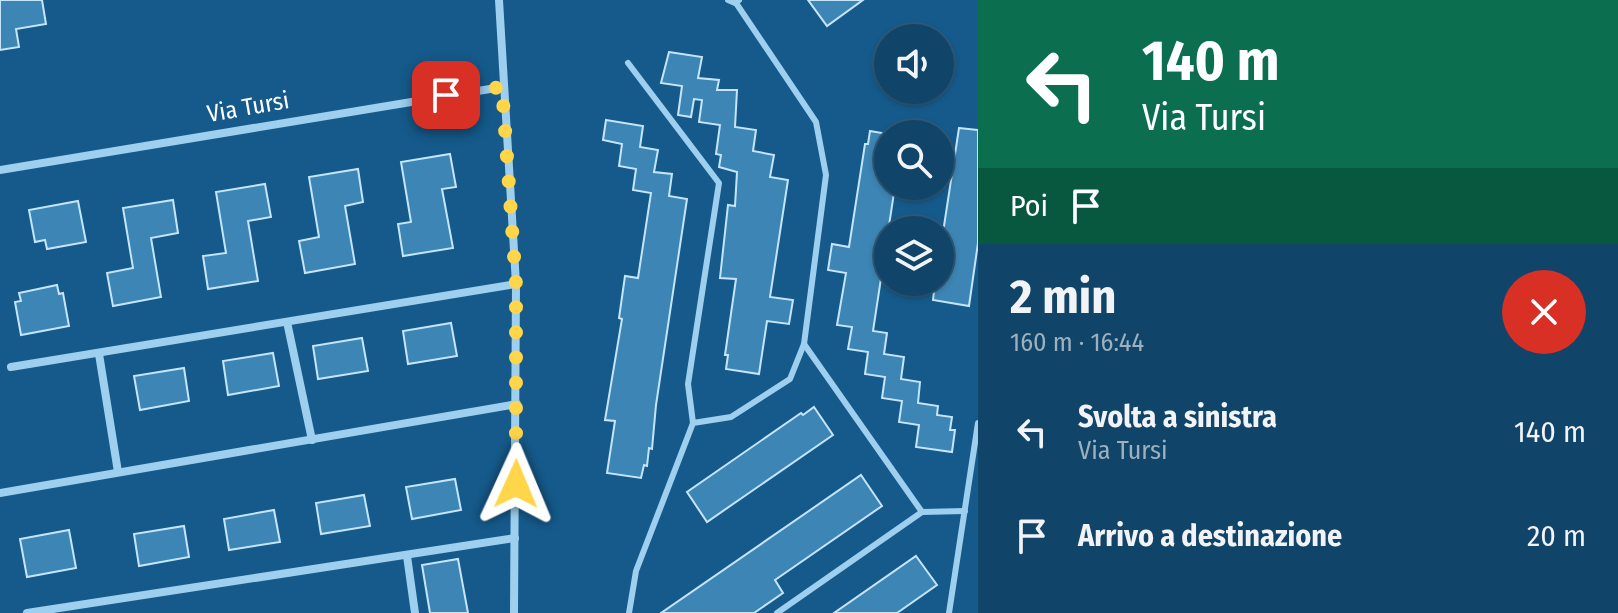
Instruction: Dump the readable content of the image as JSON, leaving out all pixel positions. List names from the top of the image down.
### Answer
{
  "streets": {
    "street": ["Via Tursi"]
  },
  "page": {
    "turn": ["140 m", "Via Tursi"],
    "then": "Poi",
    "heading": ["2 min", "160 m · 16:44"],
    "list": [
      {
        "name": "Svolta a sinistra",
        "note": "Via Tursi",
        "value": "140 m"
      },
      {
        "name": "Arrivo a destinazione",
        "value": "20 m"
      }
    ]
  }
}
